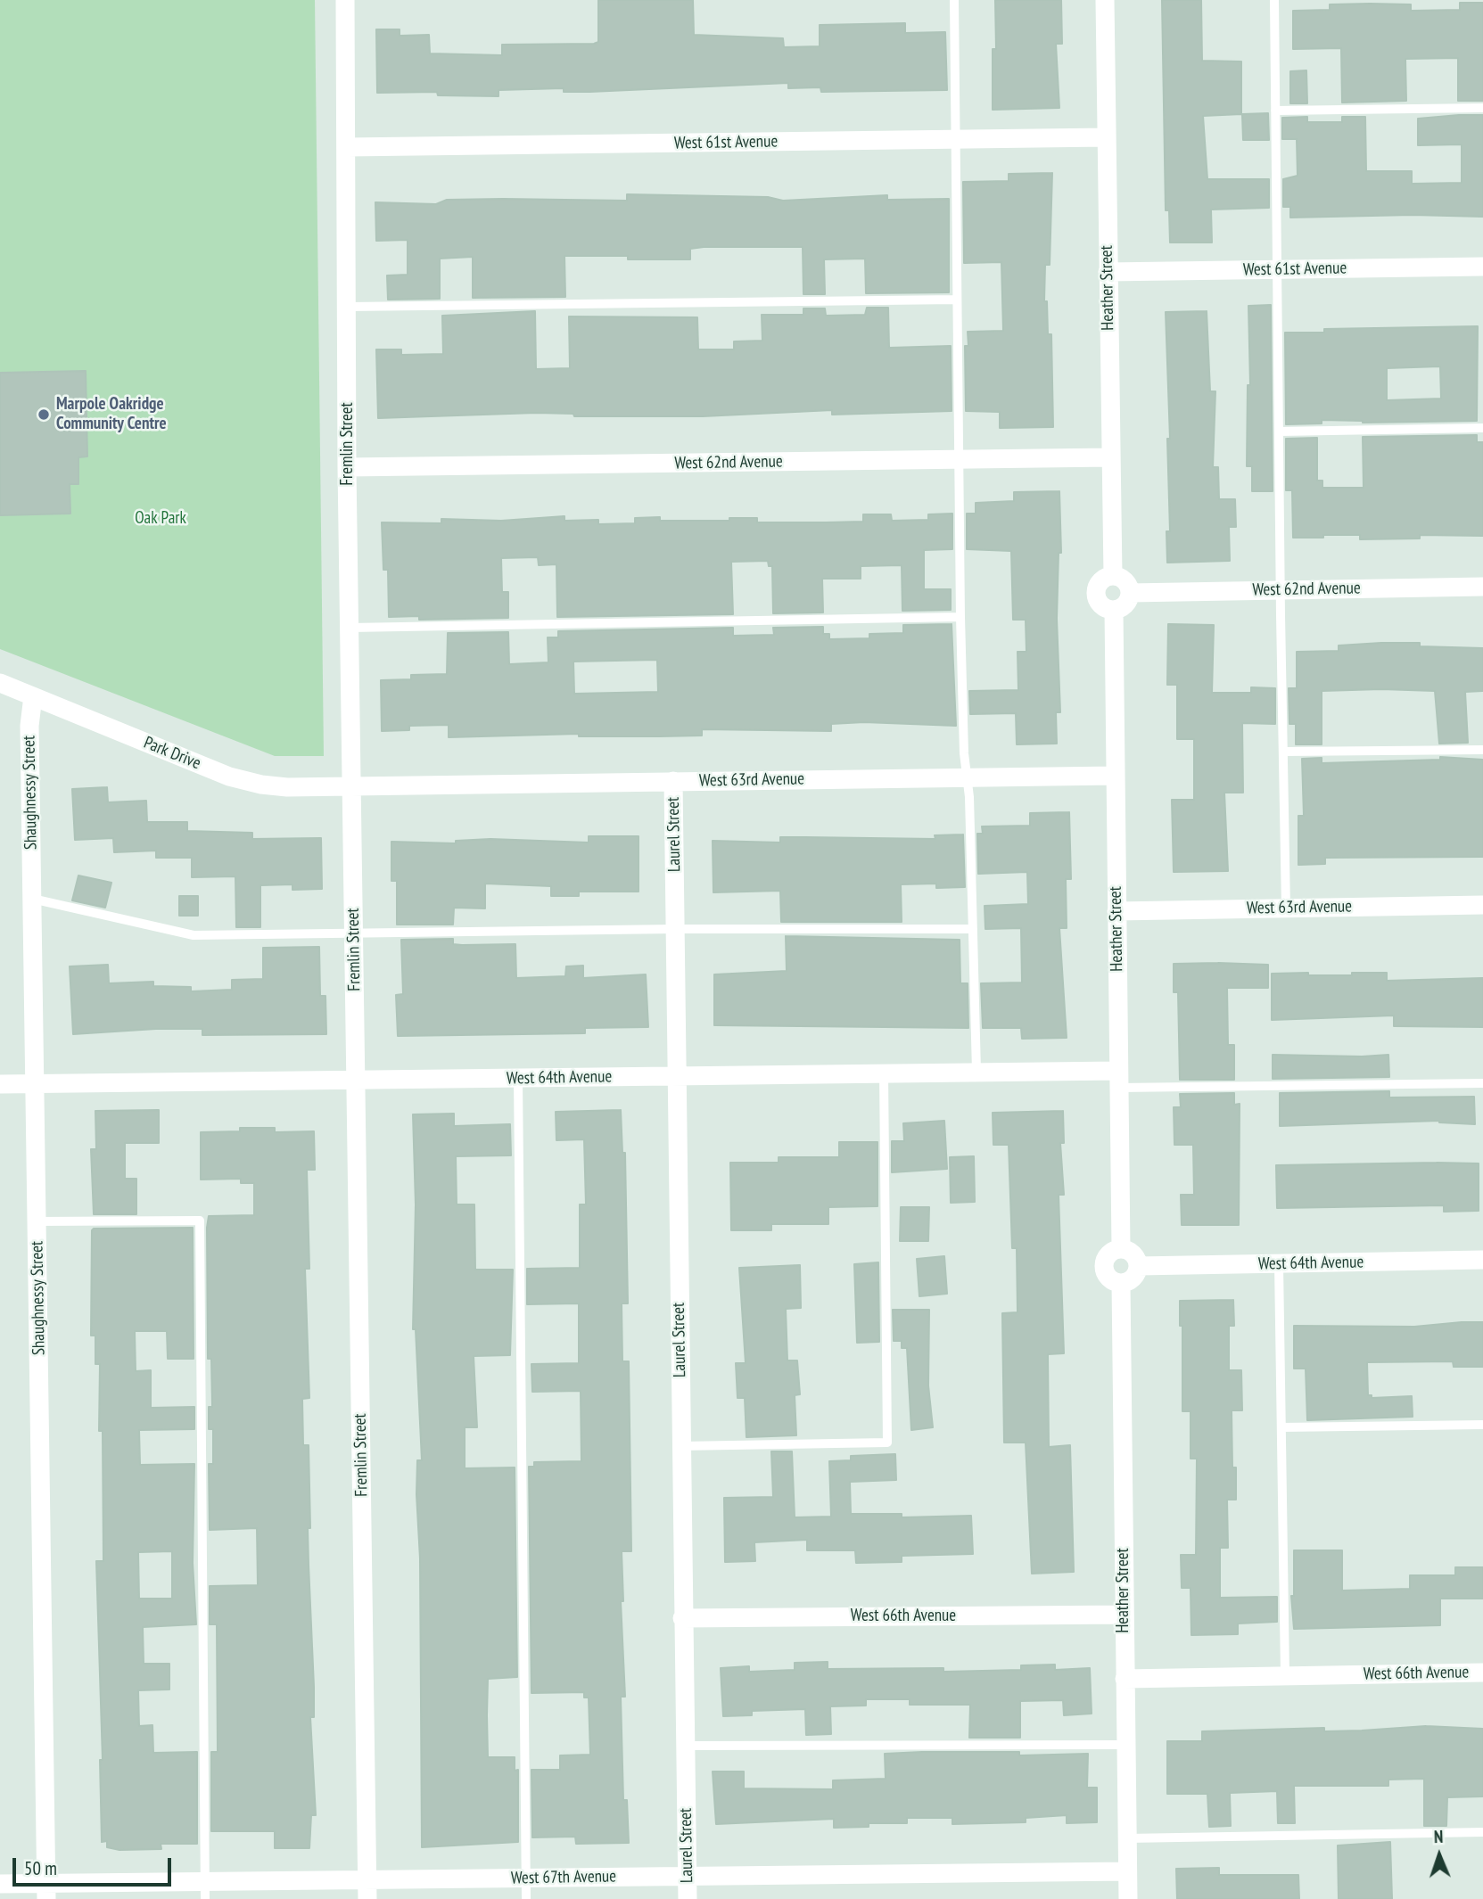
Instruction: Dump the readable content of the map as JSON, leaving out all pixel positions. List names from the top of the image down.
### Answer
{
  "streets": {
    "street": [
      "West 61st Avenue",
      "Heather Street",
      "Fremlin Street",
      "West 62nd Avenue",
      "Park Drive",
      "West 63rd Avenue",
      "Shaughnessy Street",
      "Laurel Street",
      "West 64th Avenue",
      "West 66th Avenue",
      "West 67th Avenue"
    ]
  },
  "crossings": [
    ["West 61st Avenue", "Heather Street"],
    ["West 61st Avenue", "Fremlin Street"],
    ["Heather Street", "West 62nd Avenue"],
    ["Heather Street", "West 63rd Avenue"],
    ["Heather Street", "West 64th Avenue"],
    ["Heather Street", "West 66th Avenue"],
    ["Heather Street", "West 67th Avenue"],
    ["Fremlin Street", "West 62nd Avenue"],
    ["Fremlin Street", "Park Drive"],
    ["Fremlin Street", "West 63rd Avenue"],
    ["Fremlin Street", "West 64th Avenue"],
    ["Fremlin Street", "West 67th Avenue"],
    ["Park Drive", "West 63rd Avenue"],
    ["Park Drive", "Shaughnessy Street"],
    ["West 63rd Avenue", "Laurel Street"],
    ["Shaughnessy Street", "West 64th Avenue"],
    ["Shaughnessy Street", "West 67th Avenue"],
    ["Laurel Street", "West 64th Avenue"],
    ["Laurel Street", "West 66th Avenue"],
    ["Laurel Street", "West 67th Avenue"]
  ],
  "parks": ["Oak Park"],
  "places": ["Marpole Oakridge Community Centre"],
  "scale_bar": "50 m",
  "north": "top"
}
